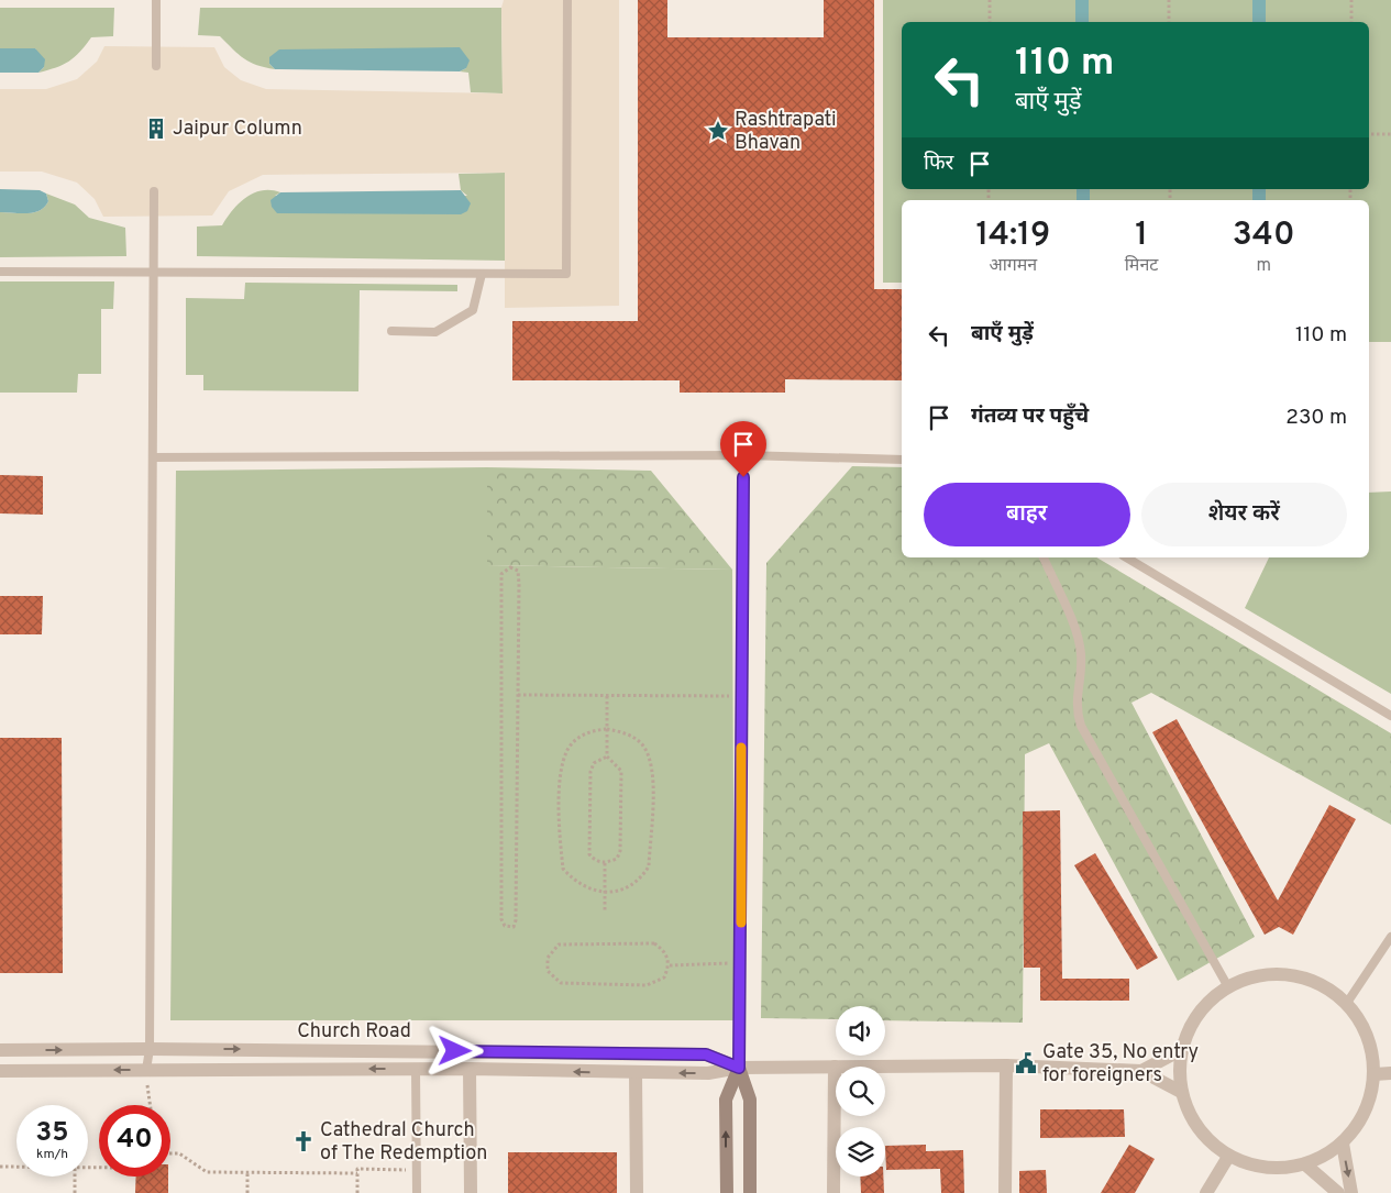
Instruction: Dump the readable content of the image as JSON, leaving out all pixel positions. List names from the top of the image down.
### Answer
{
  "streets": {
    "street": ["Church Road"]
  },
  "places": {
    "building": ["Jaipur Column"],
    "place": ["Rashtrapati Bhavan"],
    "public building": ["Gate 35, No entry for foreigners"],
    "church": ["Cathedral Church of The Redemption"]
  },
  "page": {
    "turn": ["110 m", "बाएँ मुड़ें"],
    "then": "फिर",
    "eta": [
      "14:19",
      "आगमन",
      "1",
      "मिनट",
      "340",
      "m"
    ],
    "list": [
      {
        "name": "बाएँ मुड़ें",
        "value": "110 m"
      },
      {
        "name": "गंतव्य पर पहुँचे",
        "value": "230 m"
      }
    ],
    "buttons": ["बाहर", "शेयर करें"],
    "speed": "35 km/h",
    "limit": "40"
  }
}
